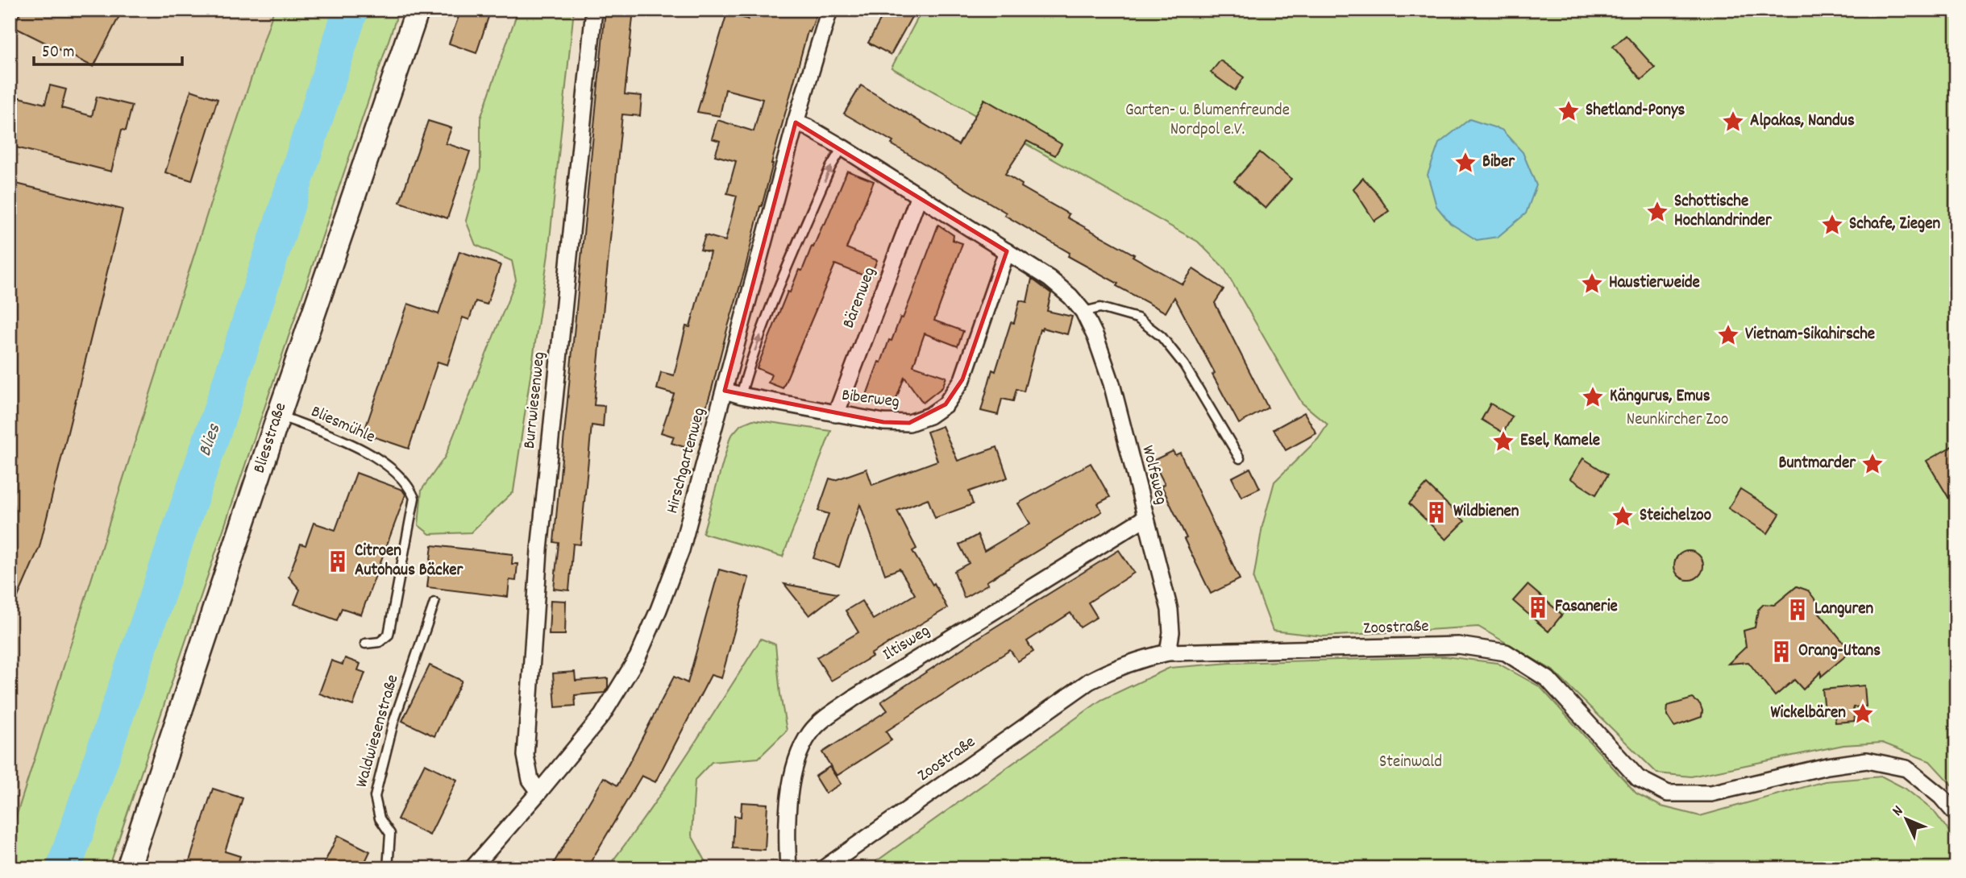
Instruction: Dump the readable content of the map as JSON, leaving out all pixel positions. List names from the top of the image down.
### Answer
{
  "streets": {
    "main road": ["Bliesstraße"],
    "street": [
      "Bärenweg",
      "Biberweg",
      "Burrwiesenweg",
      "Hirschgartenweg",
      "Wolfsweg",
      "Zoostraße",
      "Iltisweg"
    ],
    "lane": ["Bliesmühle", "Waldwiesenstraße"]
  },
  "crossings": [
    ["Bärenweg", "Biberweg"],
    ["Bärenweg", "Wolfsweg"],
    ["Biberweg", "Hirschgartenweg"],
    ["Biberweg", "Wolfsweg"],
    ["Burrwiesenweg", "Hirschgartenweg"],
    ["Bliesmühle", "Bliesstraße"],
    ["Hirschgartenweg", "Wolfsweg"],
    ["Wolfsweg", "Zoostraße"],
    ["Wolfsweg", "Iltisweg"]
  ],
  "water": ["Blies"],
  "parks": ["Garten- u. Blumenfreunde Nordpol e.V.", "Neunkircher Zoo", "Steinwald"],
  "places": {
    "place": [
      "Shetland-Ponys",
      "Alpakas, Nandus",
      "Biber",
      "Schottische Hochlandrinder",
      "Schafe, Ziegen",
      "Haustierweide",
      "Vietnam-Sikahirsche",
      "Kängurus, Emus",
      "Esel, Kamele",
      "Buntmarder",
      "Steichelzoo",
      "Wickelbären"
    ],
    "building": [
      "Wildbienen",
      "Citroen Autohaus Bäcker",
      "Fasanerie",
      "Languren",
      "Orang-Utans"
    ]
  },
  "scale_bar": "50 m",
  "north": "top left"
}
